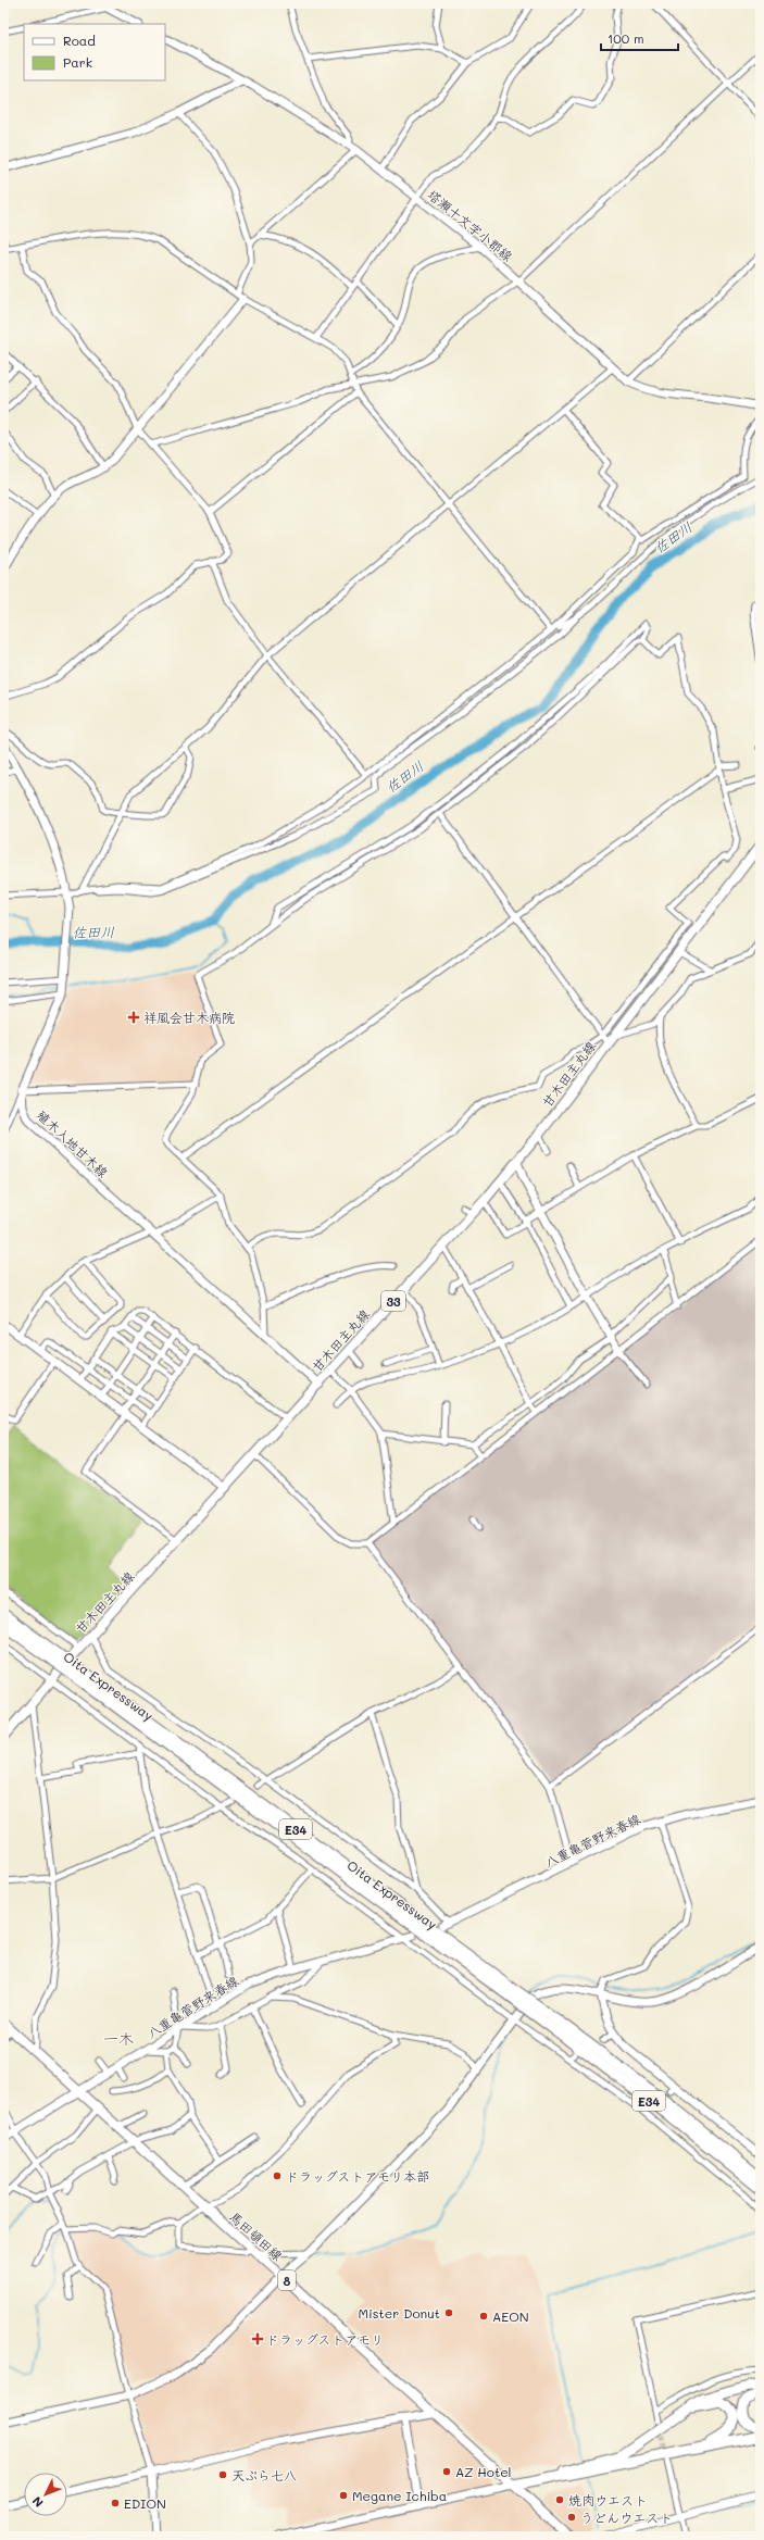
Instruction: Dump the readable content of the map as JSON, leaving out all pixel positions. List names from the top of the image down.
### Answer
{
  "streets": {
    "highway": ["Oita Expressway", "E34"],
    "main road": [
      "甘木田主丸線",
      "33",
      "馬田頓田線",
      "8"
    ],
    "street": ["塔瀬十文字小郡線", "殖木入地甘木線", "八重亀菅野来春線"]
  },
  "crossings": [
    ["甘木田主丸線", "殖木入地甘木線"],
    ["八重亀菅野来春線", "馬田頓田線"]
  ],
  "districts": ["一木"],
  "water": ["佐田川"],
  "places": {
    "health": ["祥風会甘木病院", "ドラッグストアモリ"],
    "other": [
      "ドラッグストアモリ本部",
      "Mister Donut",
      "AEON",
      "AZ Hotel",
      "天ぷら七八",
      "Megane Ichiba",
      "焼肉ウエスト",
      "EDION",
      "うどんウエスト"
    ]
  },
  "legend": ["Road", "Park"],
  "scale_bar": "100 m",
  "north": "bottom left"
}
